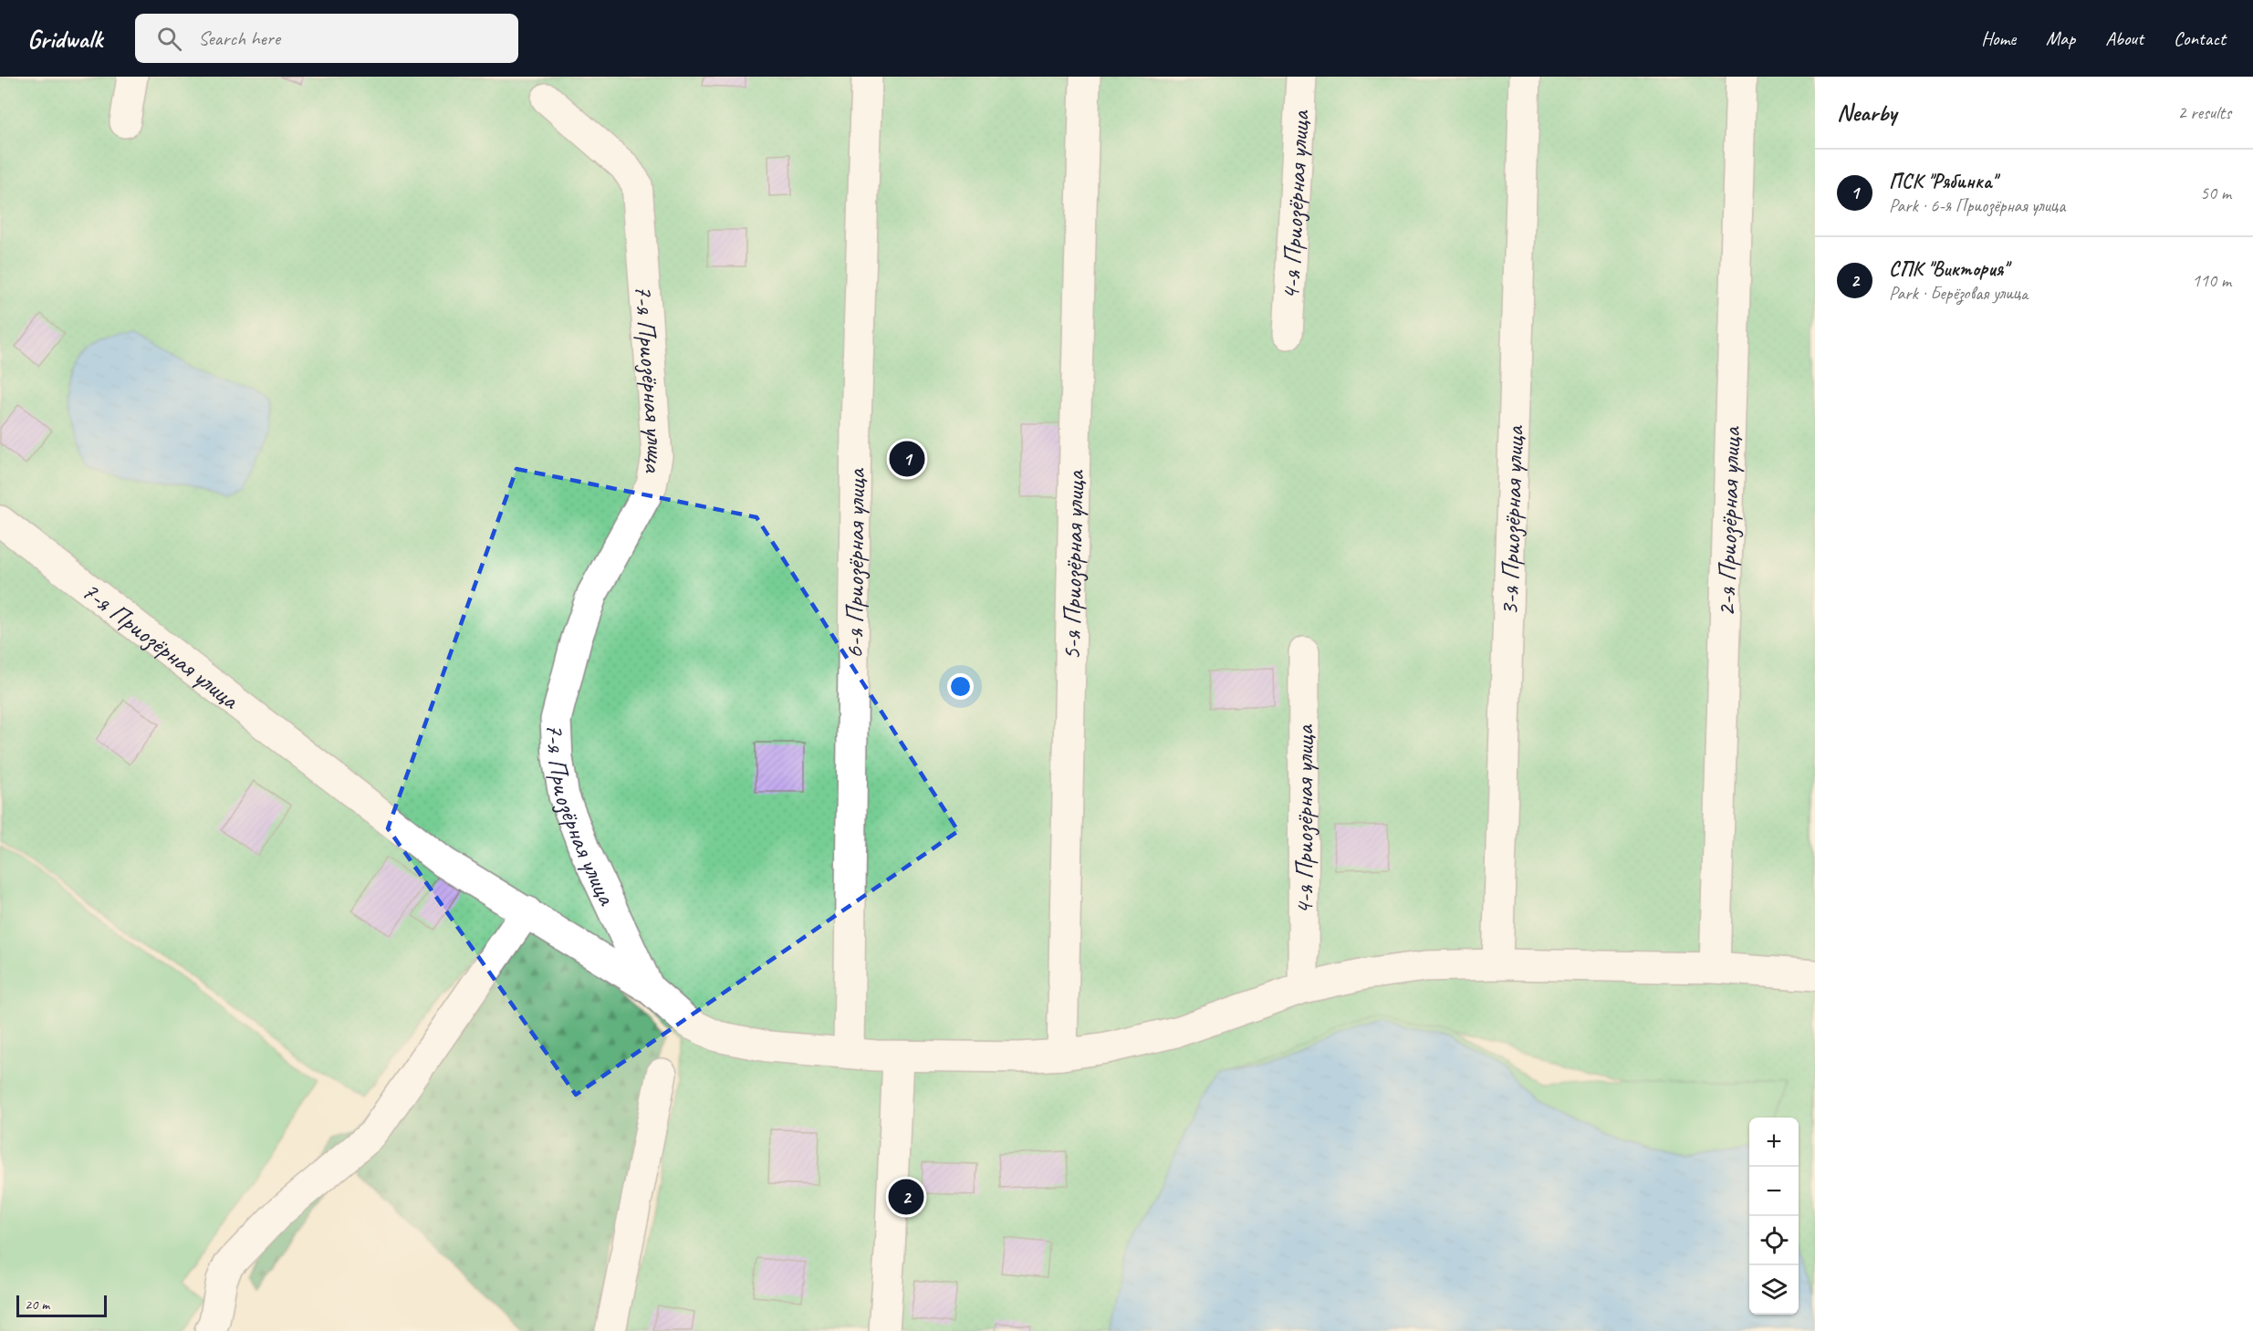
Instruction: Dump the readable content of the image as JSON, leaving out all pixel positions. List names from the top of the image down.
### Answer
{
  "streets": {
    "street": [
      "4-я Приозёрная улица",
      "7-я Приозёрная улица",
      "3-я Приозёрная улица",
      "2-я Приозёрная улица",
      "6-я Приозёрная улица",
      "5-я Приозёрная улица"
    ]
  },
  "crossings": [
    ["4-я Приозёрная улица", "7-я Приозёрная улица"],
    ["7-я Приозёрная улица", "3-я Приозёрная улица"],
    ["7-я Приозёрная улица", "2-я Приозёрная улица"],
    ["7-я Приозёрная улица", "6-я Приозёрная улица"],
    ["7-я Приозёрная улица", "5-я Приозёрная улица"]
  ],
  "scale_bar": "20 m",
  "page": {
    "header": "Gridwalk",
    "search": "Search here",
    "nav": [
      "Home",
      "Map",
      "About",
      "Contact"
    ],
    "heading": ["Nearby", "2 results"],
    "list": [
      {
        "mark": "1",
        "name": "ПСК \"Рябинка\"",
        "note": "Park · 6-я Приозёрная улица",
        "value": "50 m"
      },
      {
        "mark": "2",
        "name": "СПК \"Виктория\"",
        "note": "Park · Берёзовая улица",
        "value": "110 m"
      }
    ],
    "pins": ["1", "2"],
    "map_buttons": ["+", "−"],
    "scale": "20 m"
  }
}
